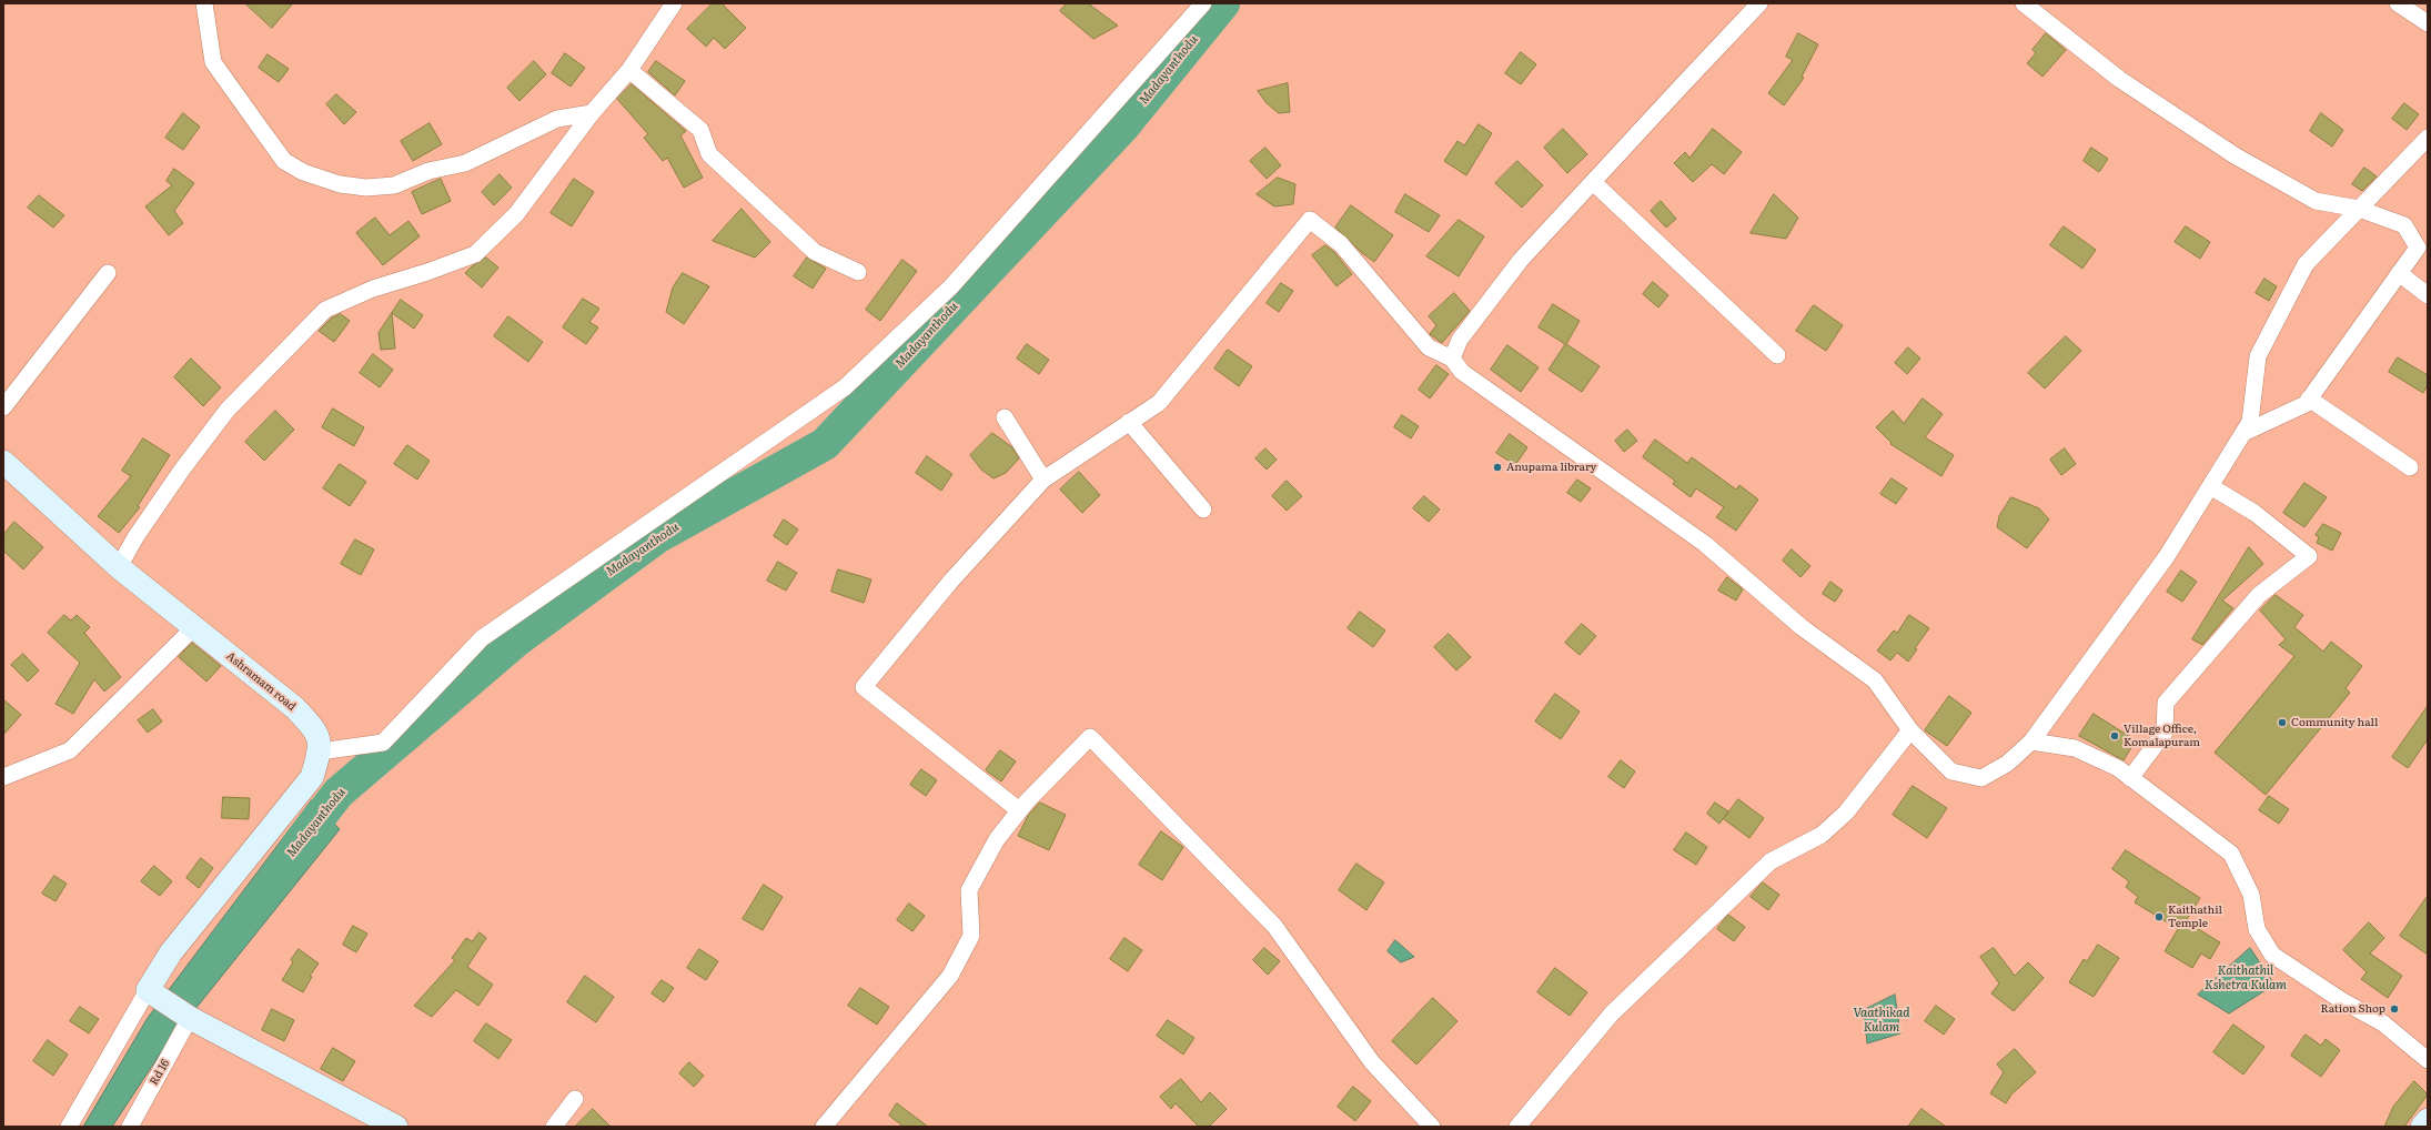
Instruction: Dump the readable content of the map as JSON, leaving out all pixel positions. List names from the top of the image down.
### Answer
{
  "streets": {
    "main road": ["Ashramam road"],
    "street": ["Rd 16"]
  },
  "water": ["Madayanthodu", "Kaithathil Kshetra Kulam", "Vaathikad Kulam"],
  "places": [
    "Anupama library",
    "Community hall",
    "Village Office, Komalapuram",
    "Kaithathil Temple",
    "Ration Shop"
  ]
}
